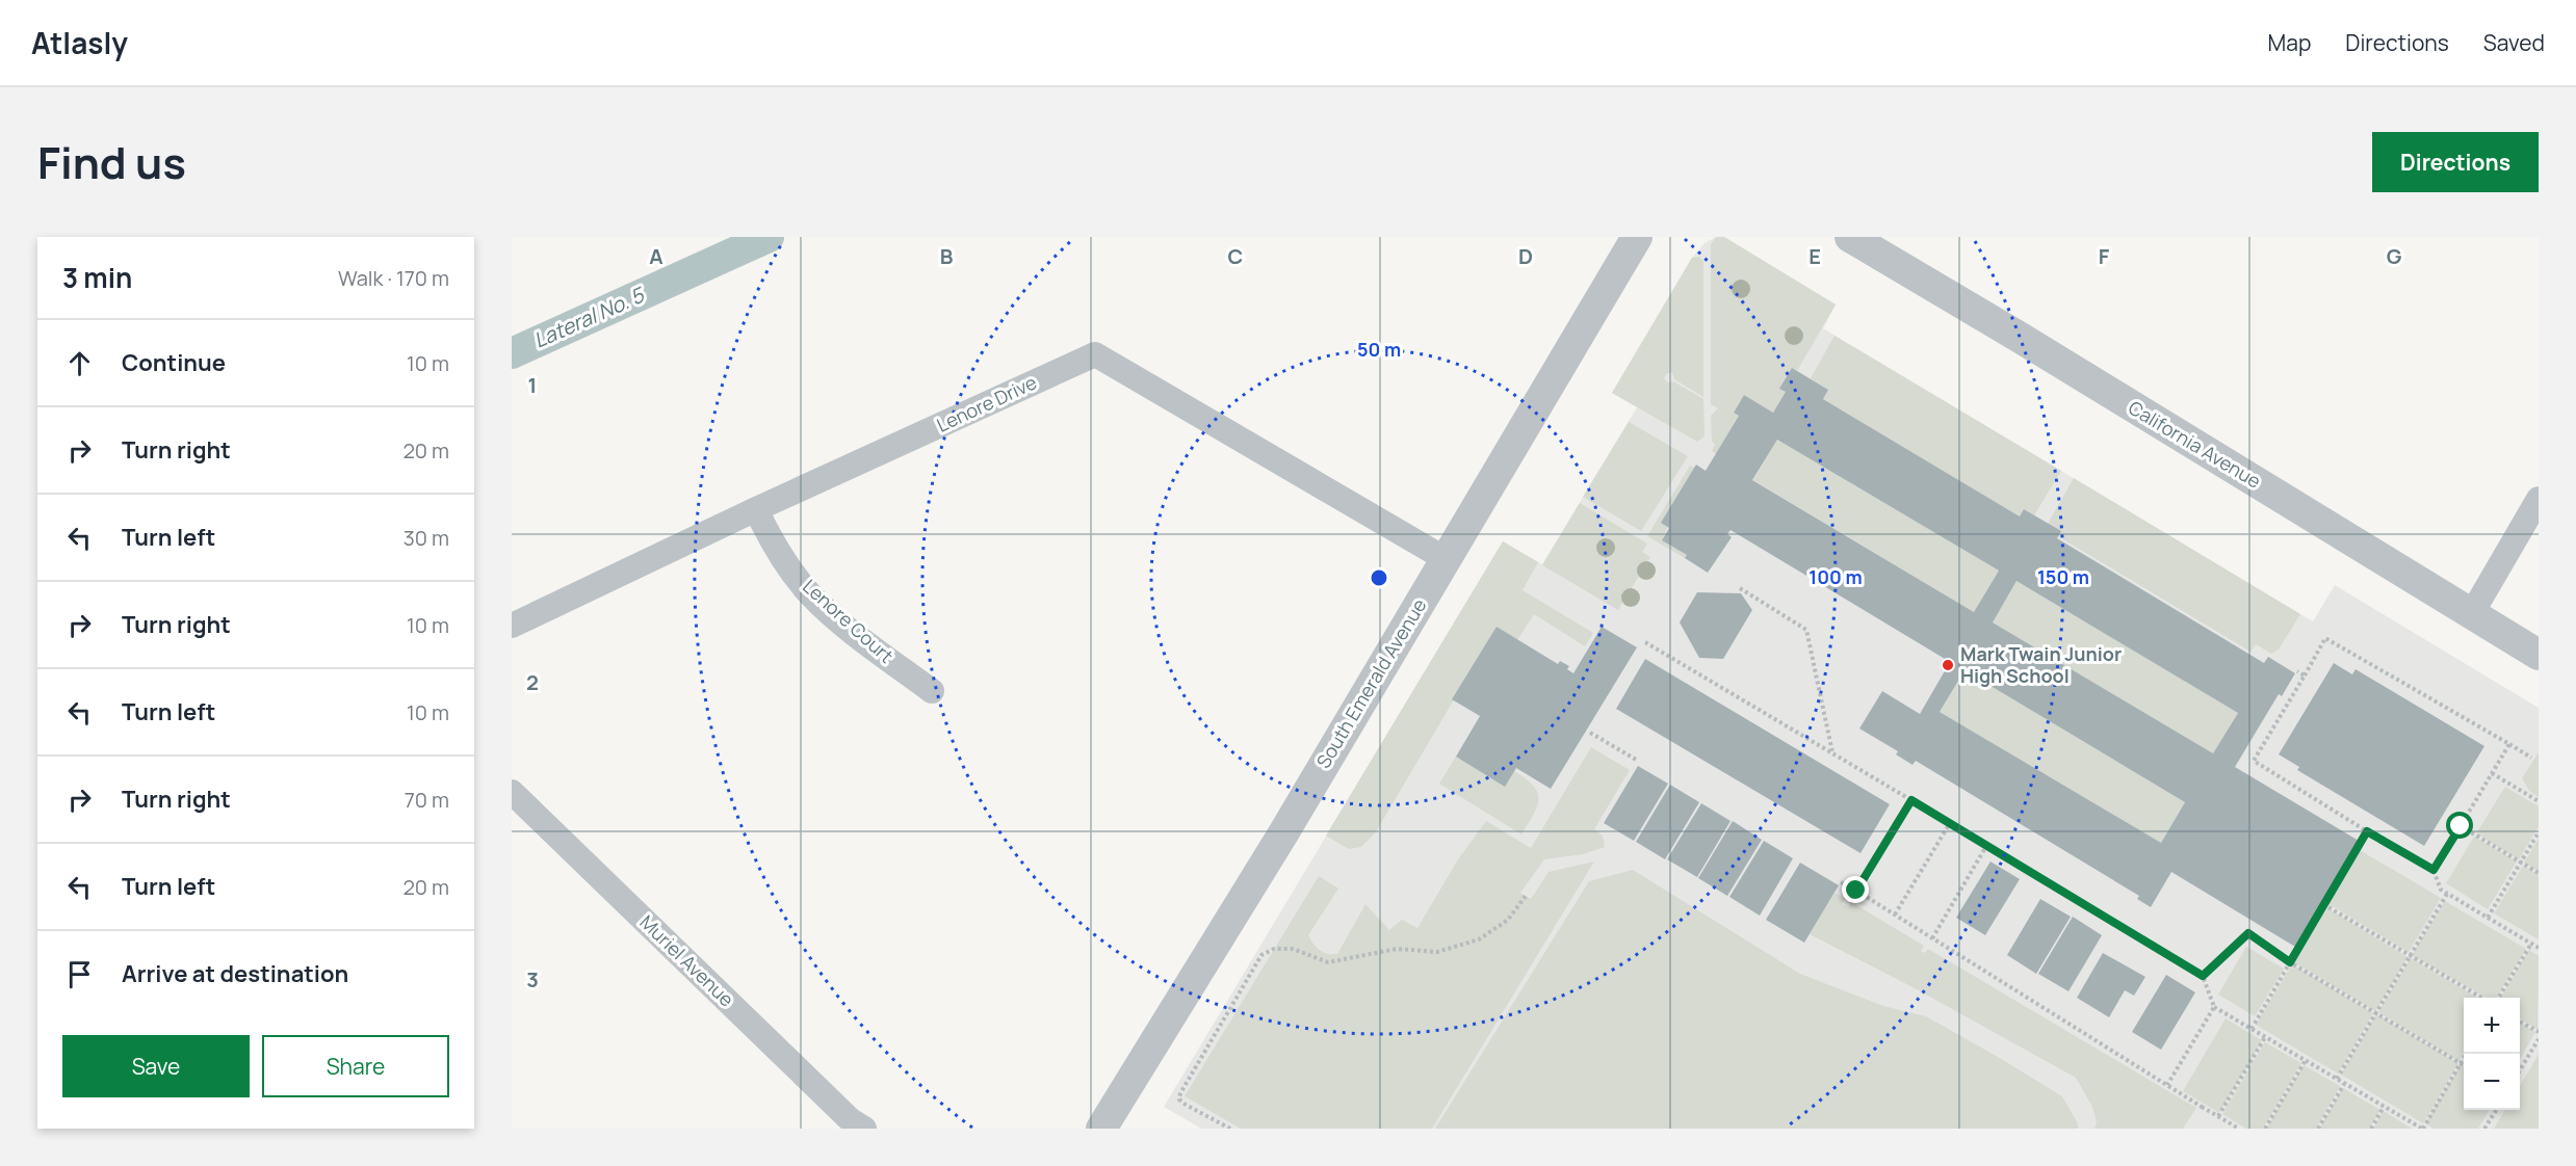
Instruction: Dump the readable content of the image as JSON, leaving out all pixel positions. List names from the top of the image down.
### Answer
{
  "streets": {
    "street": [
      "Lenore Drive",
      "California Avenue",
      "Lenore Court",
      "South Emerald Avenue",
      "Muriel Avenue"
    ]
  },
  "crossings": [
    ["Lenore Drive", "Lenore Court"],
    ["Lenore Drive", "South Emerald Avenue"]
  ],
  "water": ["Lateral No. 5"],
  "places": ["Mark Twain Junior High School"],
  "page": {
    "header": "Atlasly",
    "nav": ["Map", "Directions", "Saved"],
    "title": "Find us",
    "buttons": [
      "Directions",
      ["Save", "Share"]
    ],
    "heading": ["3 min", "Walk · 170 m"],
    "list": [
      ["Continue", "10 m"],
      ["Turn right", "20 m"],
      ["Turn left", "30 m"],
      ["Turn right", "10 m"],
      ["Turn left", "10 m"],
      ["Turn right", "70 m"],
      ["Turn left", "20 m"],
      "Arrive at destination"
    ],
    "map_buttons": ["+", "−"]
  },
  "grid": {
    "columns": [
      "A",
      "B",
      "C",
      "D",
      "E",
      "F",
      "G"
    ],
    "rows": ["1", "2", "3"]
  },
  "rings": ["50 m", "100 m", "150 m"]
}
